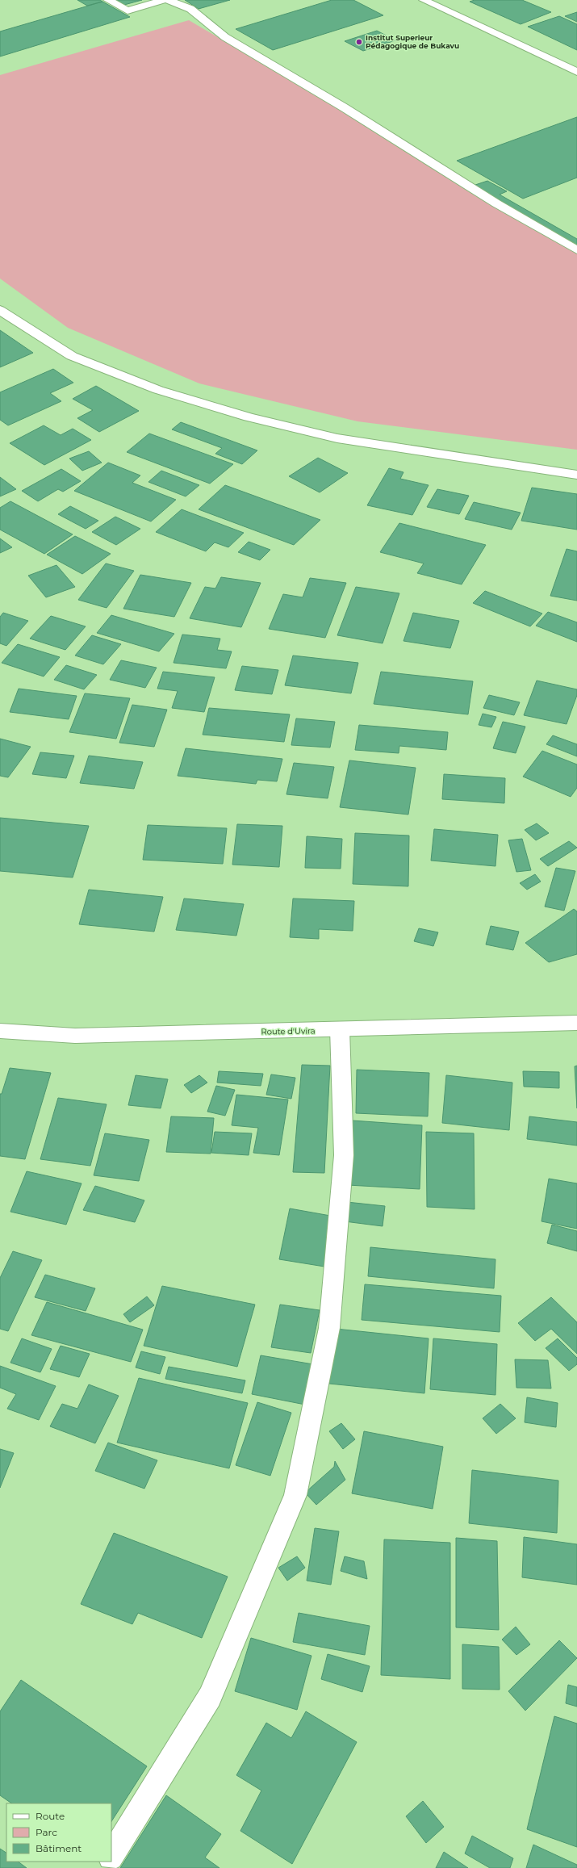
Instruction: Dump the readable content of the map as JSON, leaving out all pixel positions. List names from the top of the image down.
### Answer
{
  "streets": {
    "street": ["Route d'Uvira"]
  },
  "places": ["Institut Superieur Pédagogique de Bukavu"],
  "legend": ["Route", "Parc", "Bâtiment"]
}
